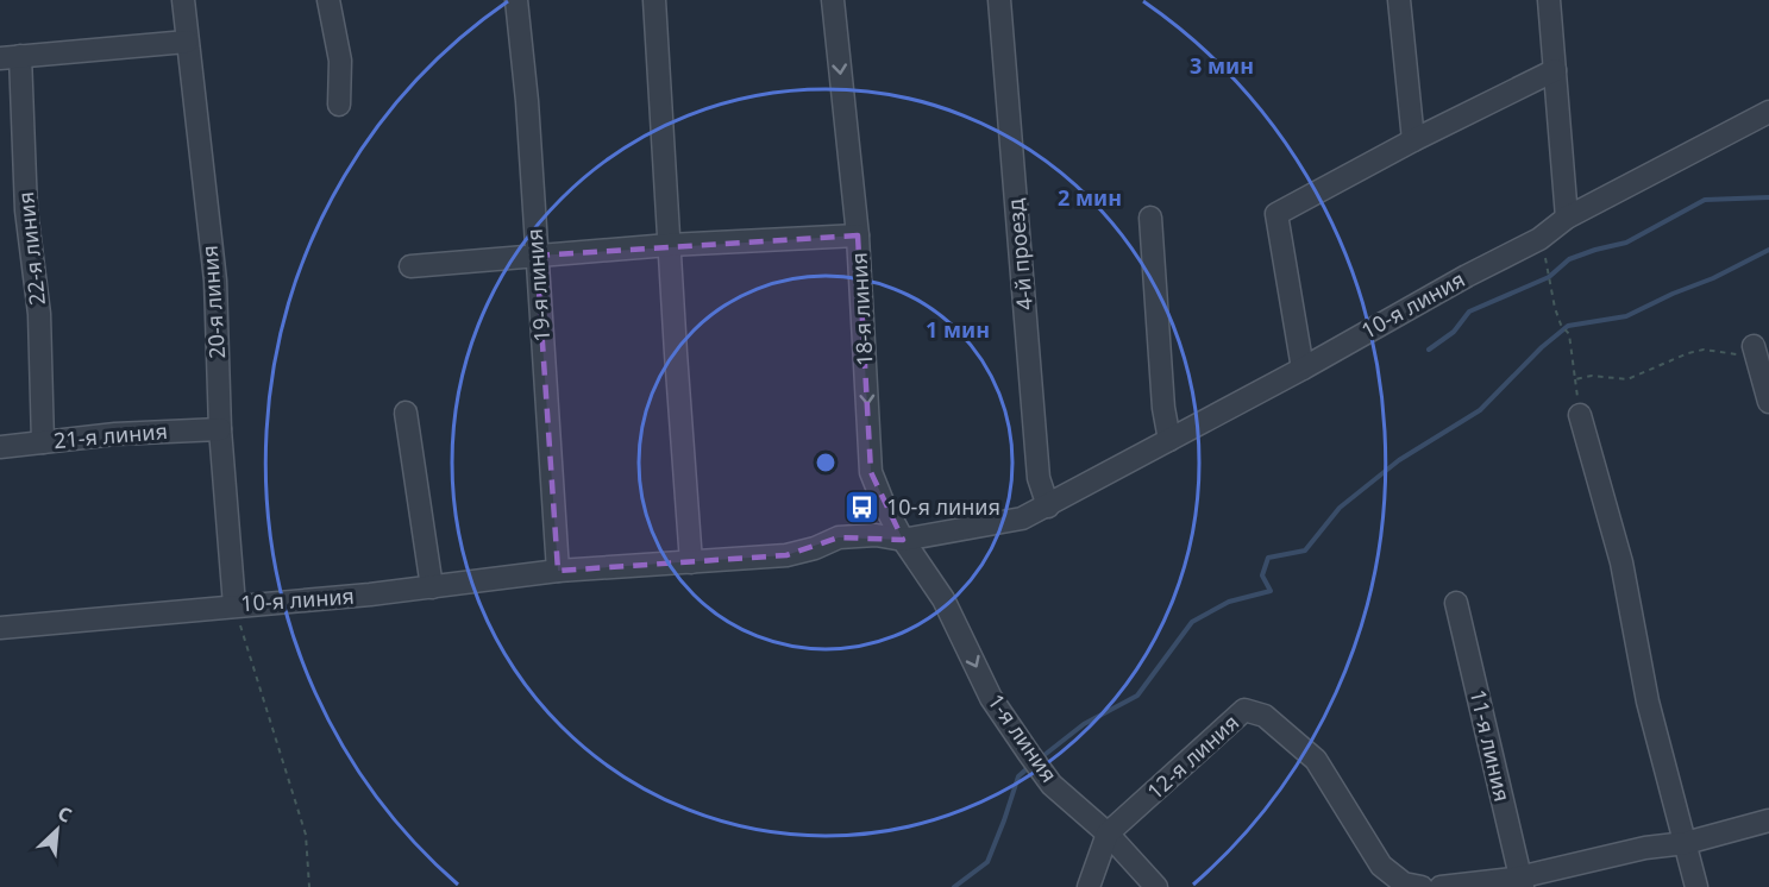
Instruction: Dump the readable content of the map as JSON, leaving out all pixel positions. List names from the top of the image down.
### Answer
{
  "streets": {
    "street": [
      "22-я линия",
      "4-й проезд",
      "19-я линия",
      "20-я линия",
      "10-я линия",
      "18-я линия",
      "21-я линия",
      "1-я линия",
      "11-я линия",
      "12-я линия"
    ]
  },
  "crossings": [
    ["22-я линия", "21-я линия"],
    ["4-й проезд", "10-я линия"],
    ["19-я линия", "10-я линия"],
    ["20-я линия", "10-я линия"],
    ["20-я линия", "21-я линия"],
    ["10-я линия", "18-я линия"],
    ["18-я линия", "1-я линия"],
    ["1-я линия", "12-я линия"]
  ],
  "one_way": ["1-я линия"],
  "places": {
    "bus stop": ["10-я линия"]
  },
  "north": "top right",
  "rings": ["3 мин", "2 мин", "1 мин"]
}
